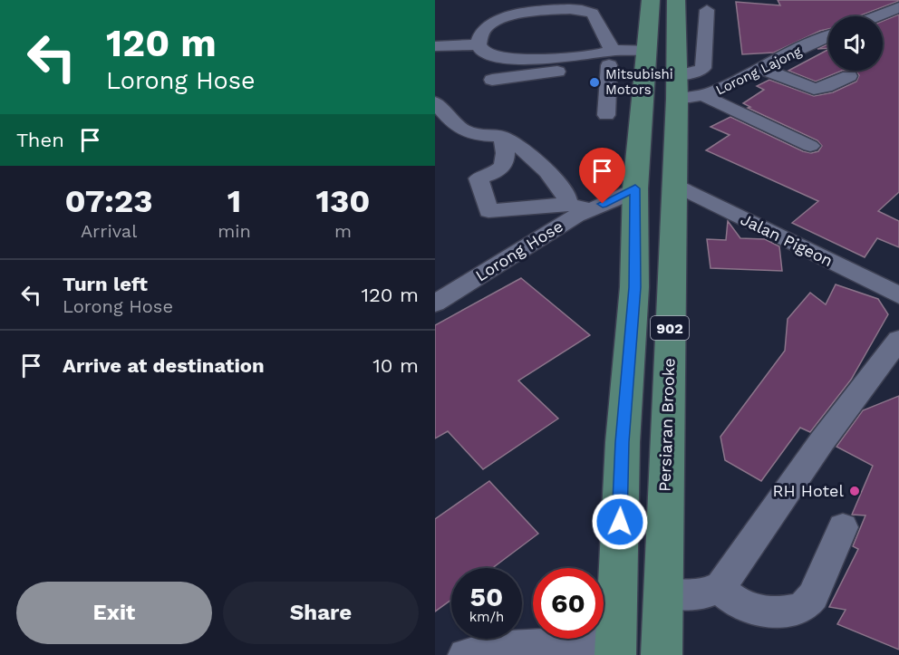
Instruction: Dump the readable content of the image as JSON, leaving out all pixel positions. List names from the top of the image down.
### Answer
{
  "streets": {
    "main road": ["902", "Persiaran Brooke"],
    "street": ["Lorong Lajong", "Jalan Pigeon", "Lorong Hose"]
  },
  "crossings": [
    ["Lorong Lajong", "Persiaran Brooke"],
    ["Jalan Pigeon", "Persiaran Brooke"],
    ["Lorong Hose", "902"]
  ],
  "places": ["Mitsubishi Motors", "RH Hotel"],
  "page": {
    "turn": ["120 m", "Lorong Hose"],
    "then": "Then",
    "eta": [
      "07:23",
      "Arrival",
      "1",
      "min",
      "130",
      "m"
    ],
    "list": [
      {
        "name": "Turn left",
        "note": "Lorong Hose",
        "value": "120 m"
      },
      {
        "name": "Arrive at destination",
        "value": "10 m"
      }
    ],
    "speed": "50 km/h",
    "limit": "60",
    "buttons": ["Exit", "Share"]
  }
}
